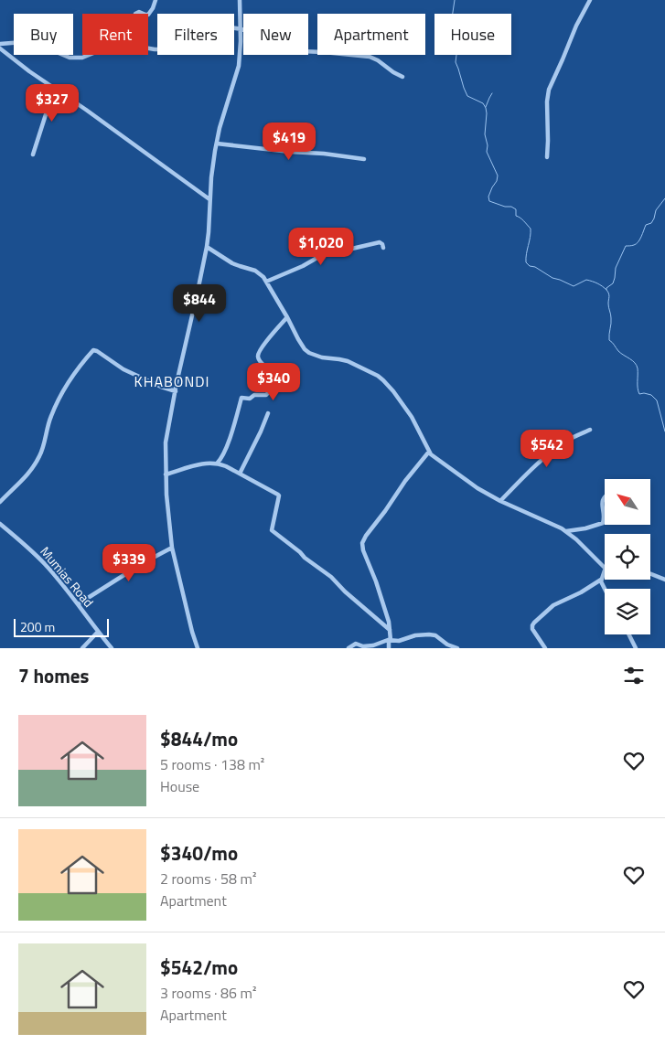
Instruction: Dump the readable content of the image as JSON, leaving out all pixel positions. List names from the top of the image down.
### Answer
{
  "streets": {
    "street": ["Mumias Road"]
  },
  "districts": ["KHABONDI"],
  "scale_bar": "200 m",
  "north": "top left",
  "page": {
    "chip": [
      "Buy",
      "Rent",
      "Filters",
      "New",
      "Apartment",
      "House"
    ],
    "price": [
      "$327",
      "$419",
      "$1,020",
      "$844",
      "$340",
      "$542",
      "$339"
    ],
    "scale": "200 m",
    "heading": "7 homes",
    "list": [
      {
        "name": "$844/mo",
        "note": "5 rooms · 138 m² · House"
      },
      {
        "name": "$340/mo",
        "note": "2 rooms · 58 m² · Apartment"
      },
      {
        "name": "$542/mo",
        "note": "3 rooms · 86 m² · Apartment"
      }
    ]
  }
}
